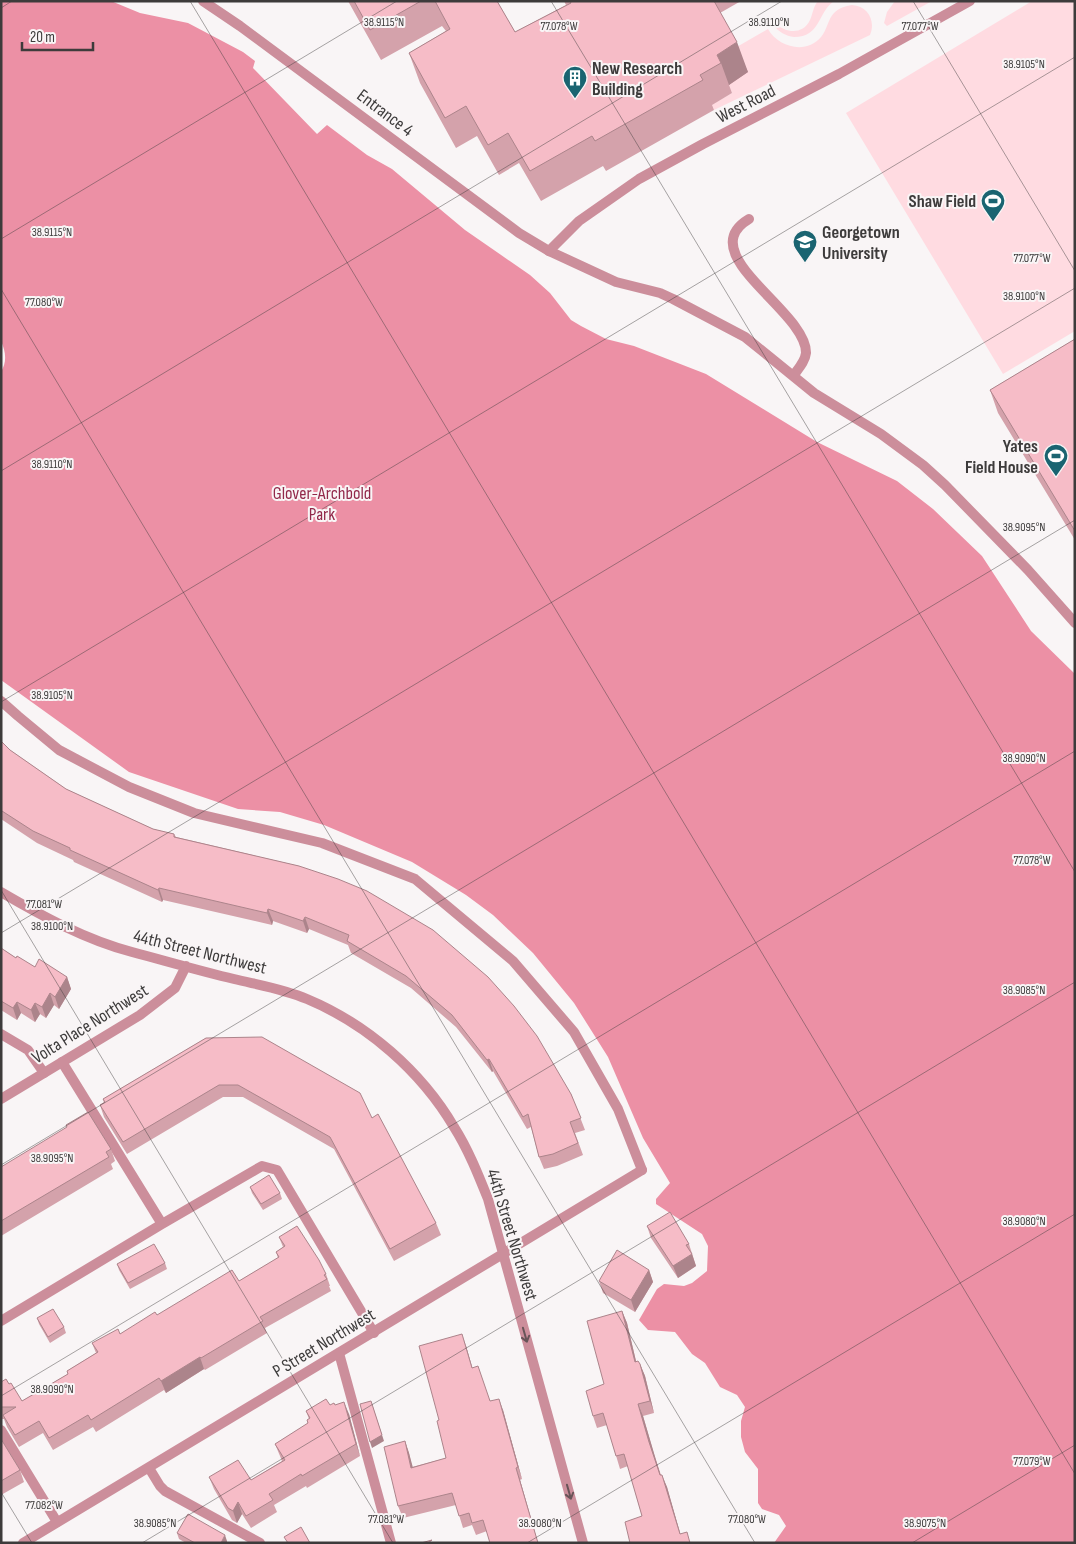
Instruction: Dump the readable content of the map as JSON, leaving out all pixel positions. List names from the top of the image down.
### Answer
{
  "streets": {
    "street": [
      "West Road",
      "Entrance 4",
      "44th Street Northwest",
      "Volta Place Northwest",
      "P Street Northwest"
    ]
  },
  "crossings": [
    ["West Road", "Entrance 4"],
    ["44th Street Northwest", "Volta Place Northwest"],
    ["44th Street Northwest", "P Street Northwest"]
  ],
  "parks": ["Glover-Archbold Park"],
  "places": {
    "building": ["New Research Building"],
    "sports": ["Shaw Field", "Yates Field House"],
    "school or university": ["Georgetown University"]
  },
  "scale_bar": "20 m",
  "coordinates": [
    "38.9110°N",
    "38.9115°N",
    "77.077°W",
    "77.078°W",
    "38.9105°N",
    "38.9100°N",
    "77.080°W",
    "38.9095°N",
    "38.9090°N",
    "77.081°W",
    "38.9085°N",
    "38.9080°N",
    "77.079°W",
    "77.082°W",
    "38.9075°N"
  ]
}
